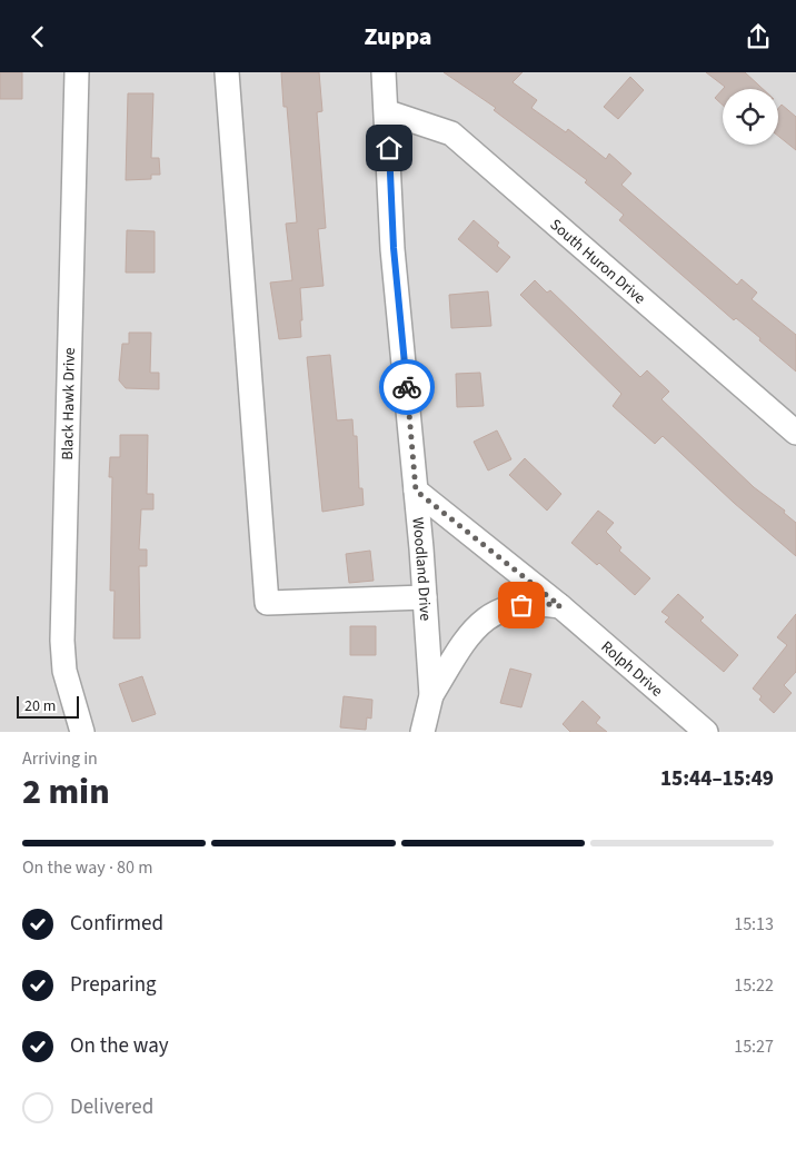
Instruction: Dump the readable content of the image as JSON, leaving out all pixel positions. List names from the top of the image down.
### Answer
{
  "streets": {
    "street": [
      "South Huron Drive",
      "Black Hawk Drive",
      "Woodland Drive",
      "Rolph Drive"
    ]
  },
  "crossings": [
    ["South Huron Drive", "Woodland Drive"],
    ["Woodland Drive", "Rolph Drive"]
  ],
  "scale_bar": "20 m",
  "page": {
    "header": "Zuppa",
    "scale": "20 m",
    "heading": ["2 min", "Arriving in", "15:44–15:49"],
    "bar": "On the way · 80 m",
    "list": [
      ["Confirmed", "15:13"],
      ["Preparing", "15:22"],
      ["On the way", "15:27"],
      "Delivered"
    ]
  }
}
